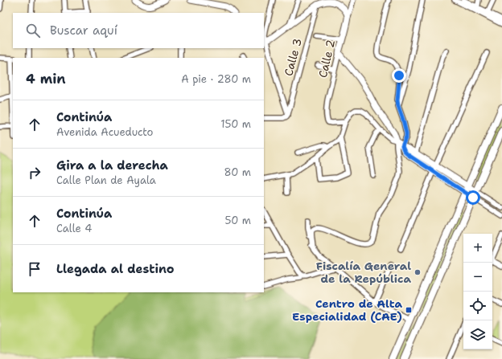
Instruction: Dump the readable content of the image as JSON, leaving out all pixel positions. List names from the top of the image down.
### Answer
{
  "streets": {
    "street": ["Calle 3", "Calle 2"]
  },
  "places": {
    "other": ["Fiscalía General de la República"],
    "transit": ["Centro de Alta Especialidad (CAE)"]
  },
  "page": {
    "search": "Buscar aquí",
    "heading": ["4 min", "A pie · 280 m"],
    "list": [
      ["Continúa", "Avenida Acueducto", "150 m"],
      ["Gira a la derecha", "Calle Plan de Ayala", "80 m"],
      ["Continúa", "Calle 4", "50 m"],
      "Llegada al destino"
    ],
    "map_buttons": ["+", "−"]
  }
}
